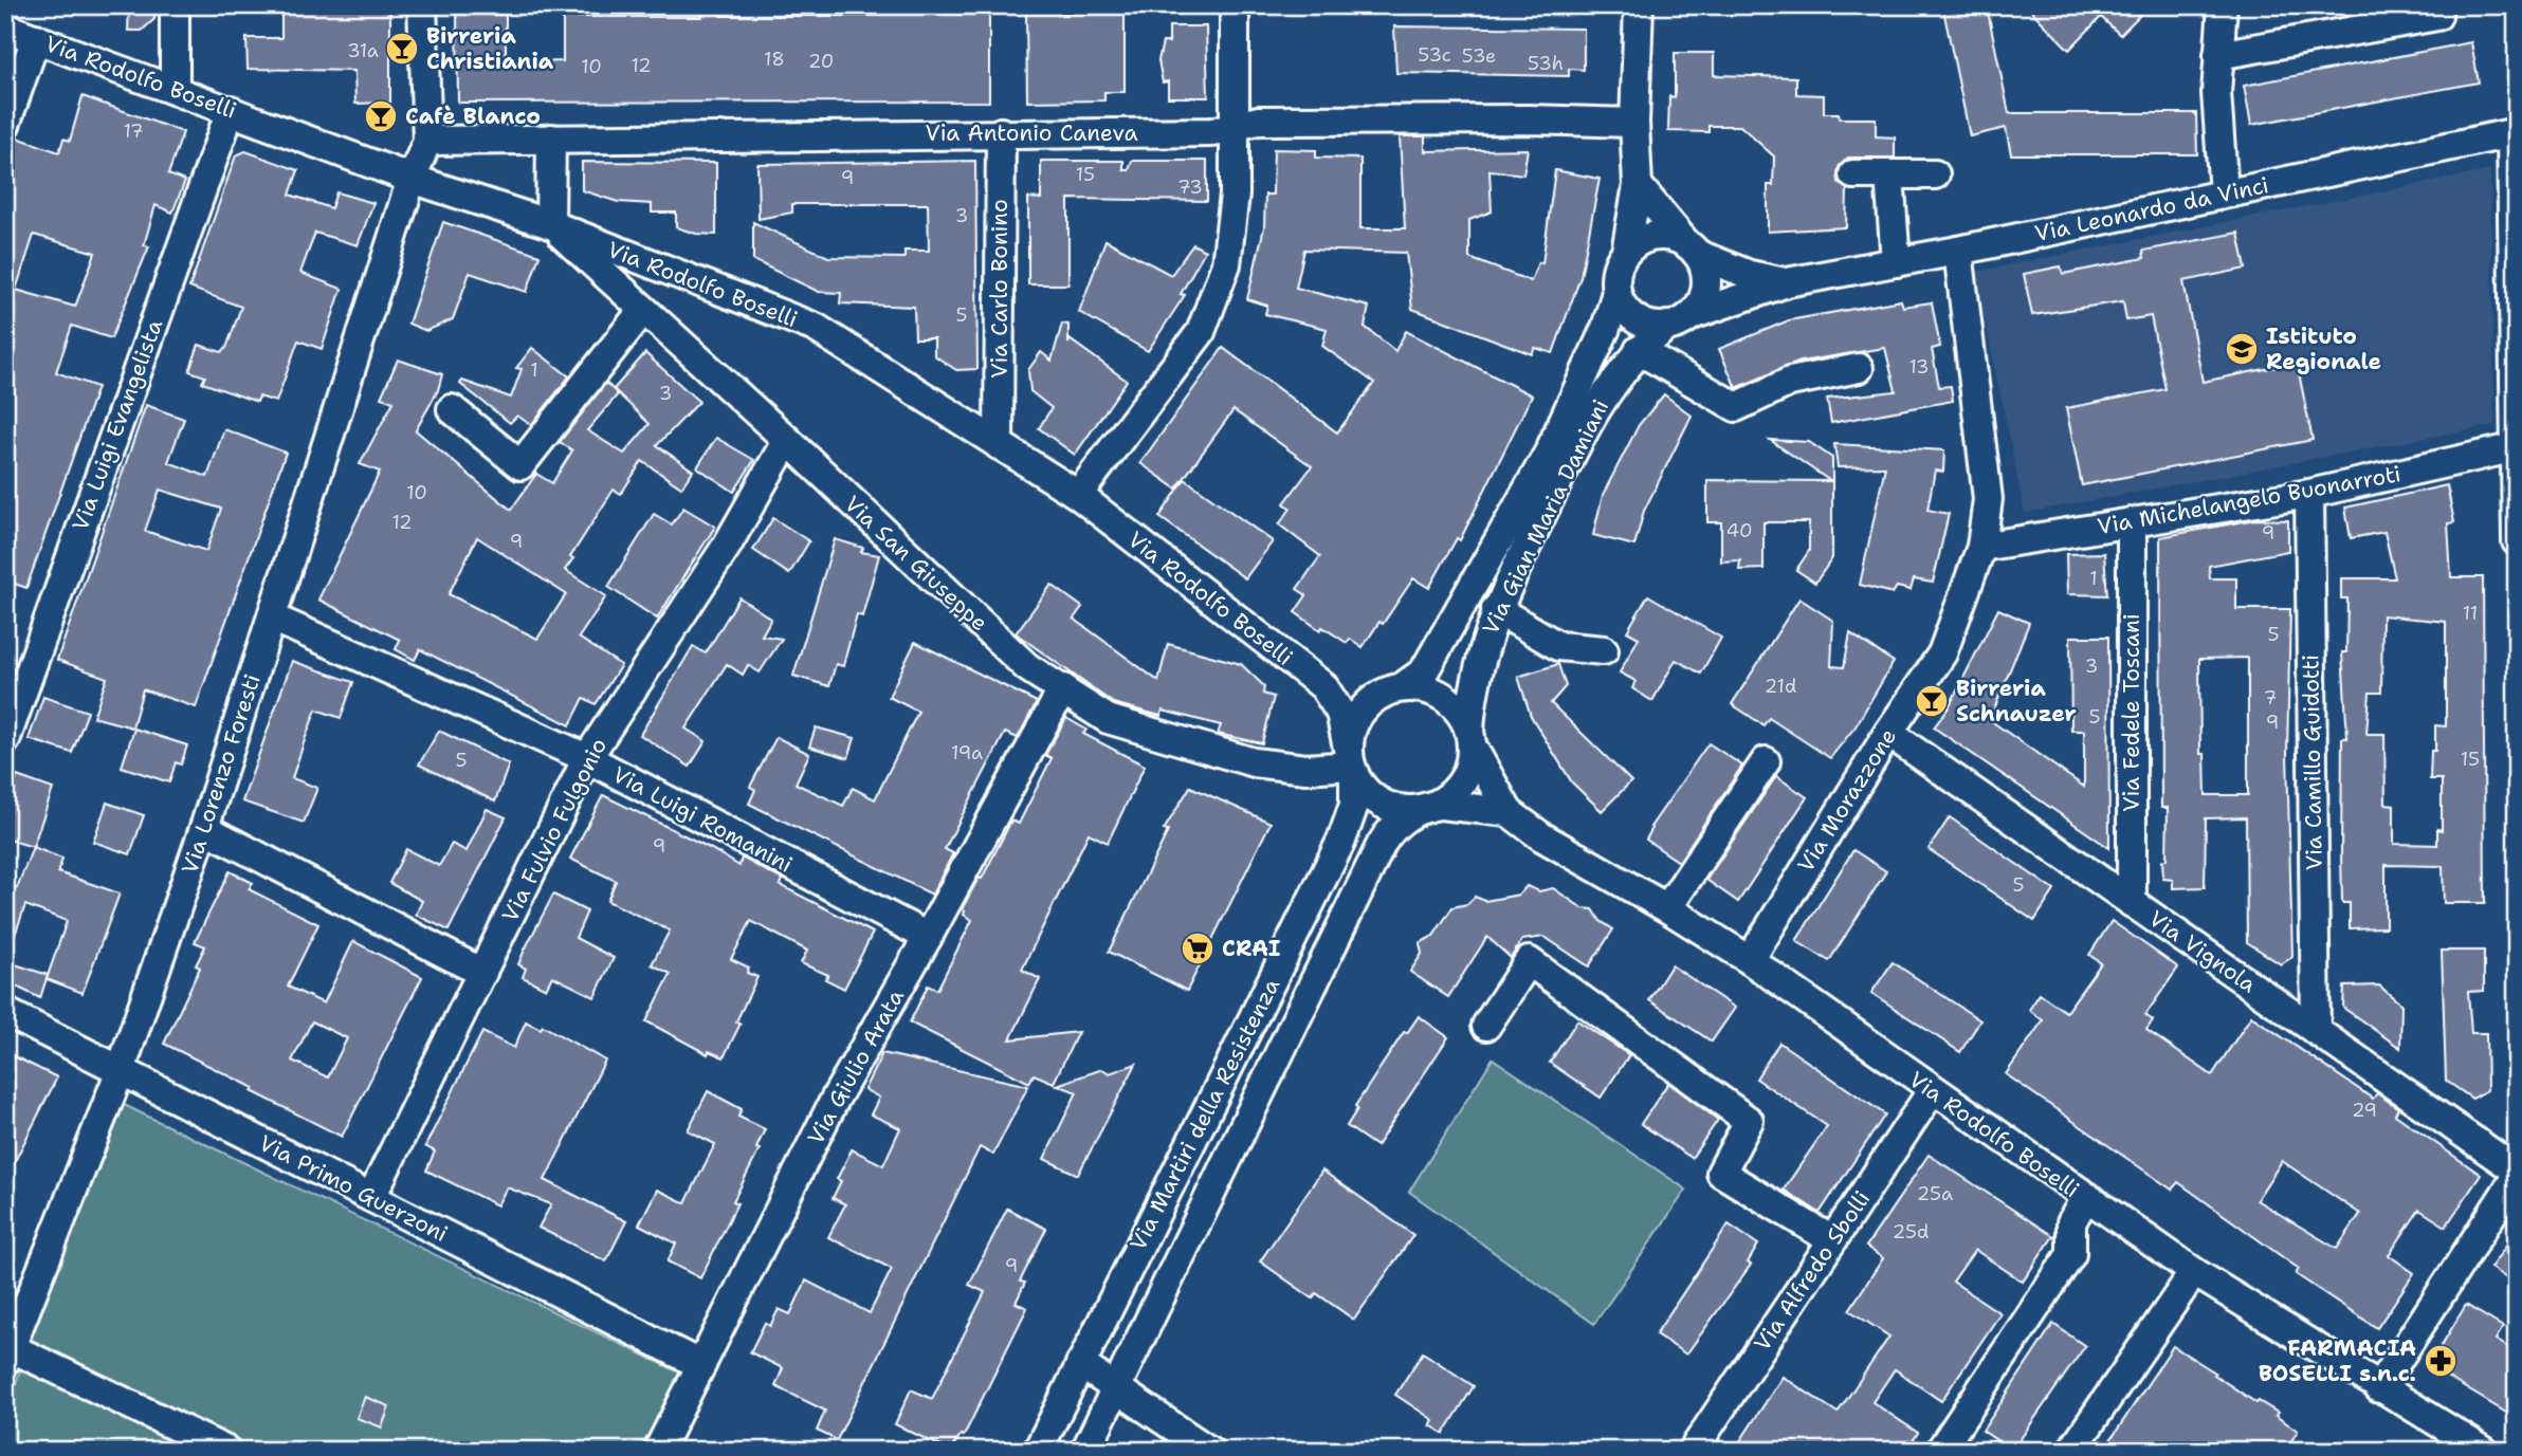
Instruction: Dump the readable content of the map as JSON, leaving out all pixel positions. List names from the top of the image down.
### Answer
{
  "streets": {
    "street": [
      "Via Rodolfo Boselli",
      "Via Antonio Caneva",
      "Via Leonardo da Vinci",
      "Via Carlo Bonino",
      "Via Luigi Evangelista",
      "Via Michelangelo Buonarroti",
      "Via Gian Maria Damiani",
      "Via San Giuseppe",
      "Via Fedele Toscani",
      "Via Camillo Guidotti",
      "Via Lorenzo Foresti",
      "Via Morazzone",
      "Via Luigi Romanini",
      "Via Fulvio Fulgonio",
      "Via Vignola",
      "Via Giulio Arata",
      "Via Martiri della Resistenza",
      "Via Primo Guerzoni",
      "Via Alfredo Sbolli"
    ]
  },
  "crossings": [
    ["Via Rodolfo Boselli", "Via Carlo Bonino"],
    ["Via Rodolfo Boselli", "Via Luigi Evangelista"],
    ["Via Rodolfo Boselli", "Via Gian Maria Damiani"],
    ["Via Rodolfo Boselli", "Via San Giuseppe"],
    ["Via Rodolfo Boselli", "Via Lorenzo Foresti"],
    ["Via Rodolfo Boselli", "Via Morazzone"],
    ["Via Rodolfo Boselli", "Via Martiri della Resistenza"],
    ["Via Rodolfo Boselli", "Via Alfredo Sbolli"],
    ["Via Antonio Caneva", "Via Carlo Bonino"],
    ["Via Antonio Caneva", "Via Gian Maria Damiani"],
    ["Via Antonio Caneva", "Via Lorenzo Foresti"],
    ["Via Leonardo da Vinci", "Via Gian Maria Damiani"],
    ["Via Leonardo da Vinci", "Via Morazzone"],
    ["Via Michelangelo Buonarroti", "Via Fedele Toscani"],
    ["Via Michelangelo Buonarroti", "Via Camillo Guidotti"],
    ["Via Michelangelo Buonarroti", "Via Morazzone"],
    ["Via Gian Maria Damiani", "Via San Giuseppe"],
    ["Via Gian Maria Damiani", "Via Martiri della Resistenza"],
    ["Via San Giuseppe", "Via Fulvio Fulgonio"],
    ["Via San Giuseppe", "Via Giulio Arata"],
    ["Via San Giuseppe", "Via Martiri della Resistenza"],
    ["Via Fedele Toscani", "Via Vignola"],
    ["Via Camillo Guidotti", "Via Vignola"],
    ["Via Lorenzo Foresti", "Via Luigi Romanini"],
    ["Via Lorenzo Foresti", "Via Primo Guerzoni"],
    ["Via Morazzone", "Via Vignola"],
    ["Via Luigi Romanini", "Via Fulvio Fulgonio"],
    ["Via Luigi Romanini", "Via Giulio Arata"],
    ["Via Fulvio Fulgonio", "Via Primo Guerzoni"],
    ["Via Giulio Arata", "Via Primo Guerzoni"]
  ],
  "places": {
    "bar": ["Birreria Christiania", "Cafè Blanco", "Birreria Schnauzer"],
    "school or university": ["Istituto Regionale"],
    "supermarket": ["CRAI"],
    "pharmacy": ["FARMACIA BOSELLI s.n.c."]
  },
  "house_numbers": [
    "31a",
    "53c",
    "53e",
    "18",
    "20",
    "53h",
    "12",
    "10",
    "17",
    "15",
    "9",
    "73",
    "3",
    "5",
    "13",
    "1",
    "3",
    "10",
    "12",
    "40",
    "9",
    "9",
    "1",
    "11",
    "5",
    "3",
    "21d",
    "7",
    "5",
    "9",
    "19a",
    "15",
    "5",
    "9",
    "5",
    "29",
    "25a",
    "25d",
    "9"
  ]
}
